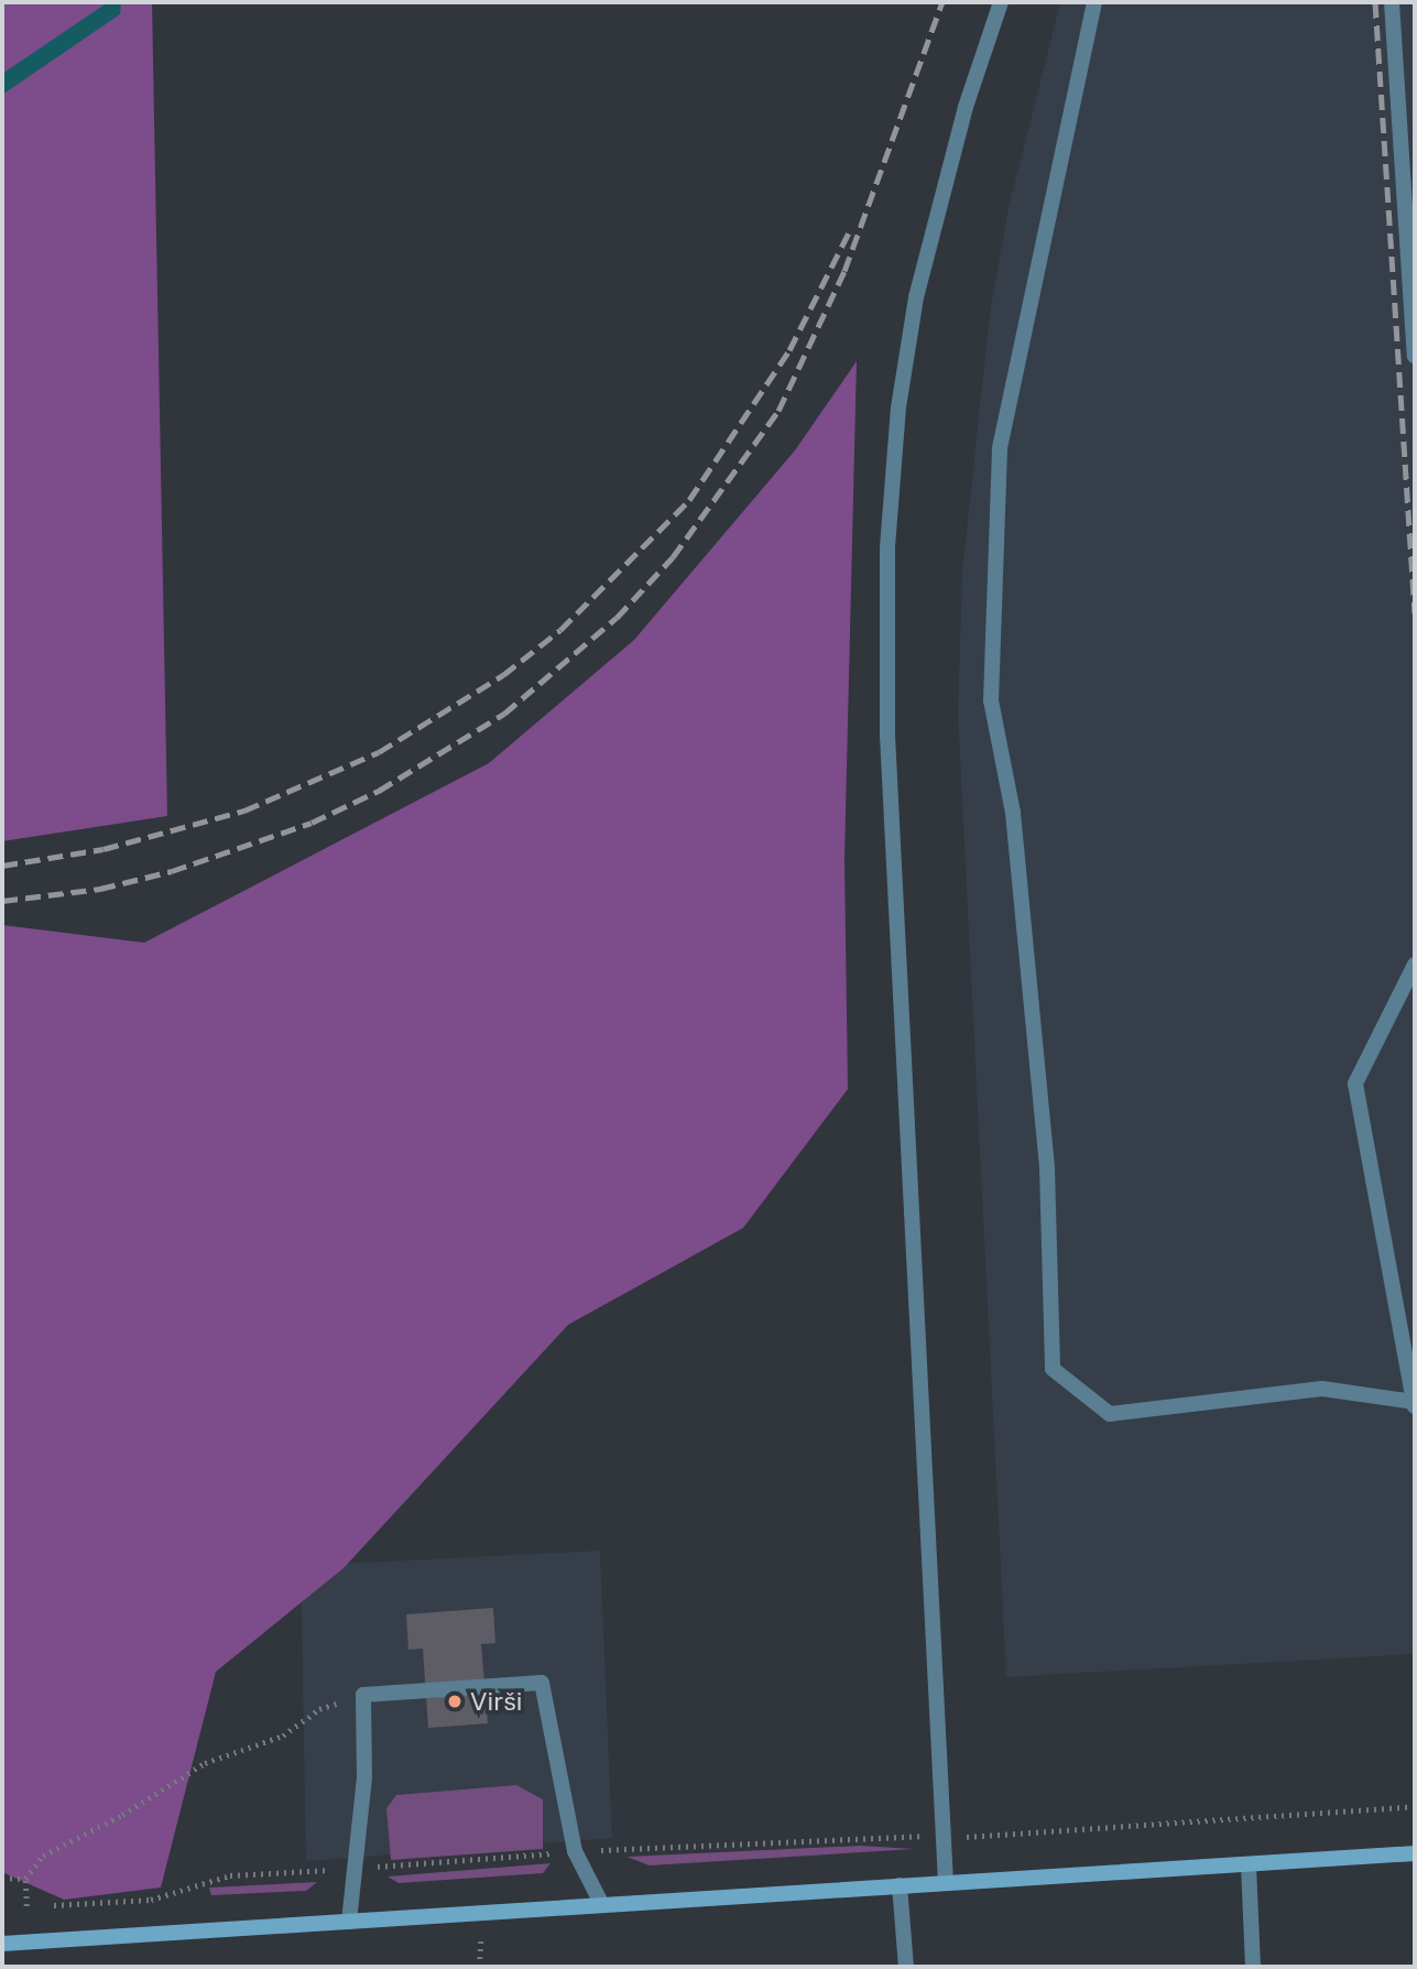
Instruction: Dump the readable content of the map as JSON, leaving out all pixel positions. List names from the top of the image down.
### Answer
{
  "places": ["Virši"]
}
